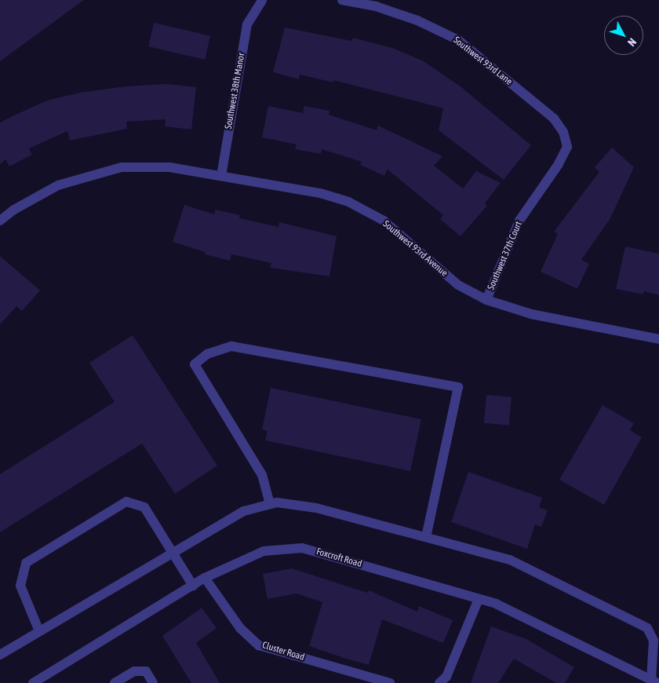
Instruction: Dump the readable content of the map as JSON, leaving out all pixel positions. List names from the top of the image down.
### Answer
{
  "streets": {
    "street": [
      "Southwest 93rd Lane",
      "Southwest 38th Manor",
      "Southwest 93rd Avenue",
      "Southwest 37th Court",
      "Foxcroft Road",
      "Cluster Road"
    ]
  },
  "crossings": [
    ["Southwest 93rd Lane", "Southwest 37th Court"],
    ["Southwest 38th Manor", "Southwest 93rd Avenue"],
    ["Southwest 93rd Avenue", "Southwest 37th Court"],
    ["Foxcroft Road", "Cluster Road"]
  ],
  "north": "bottom right"
}
